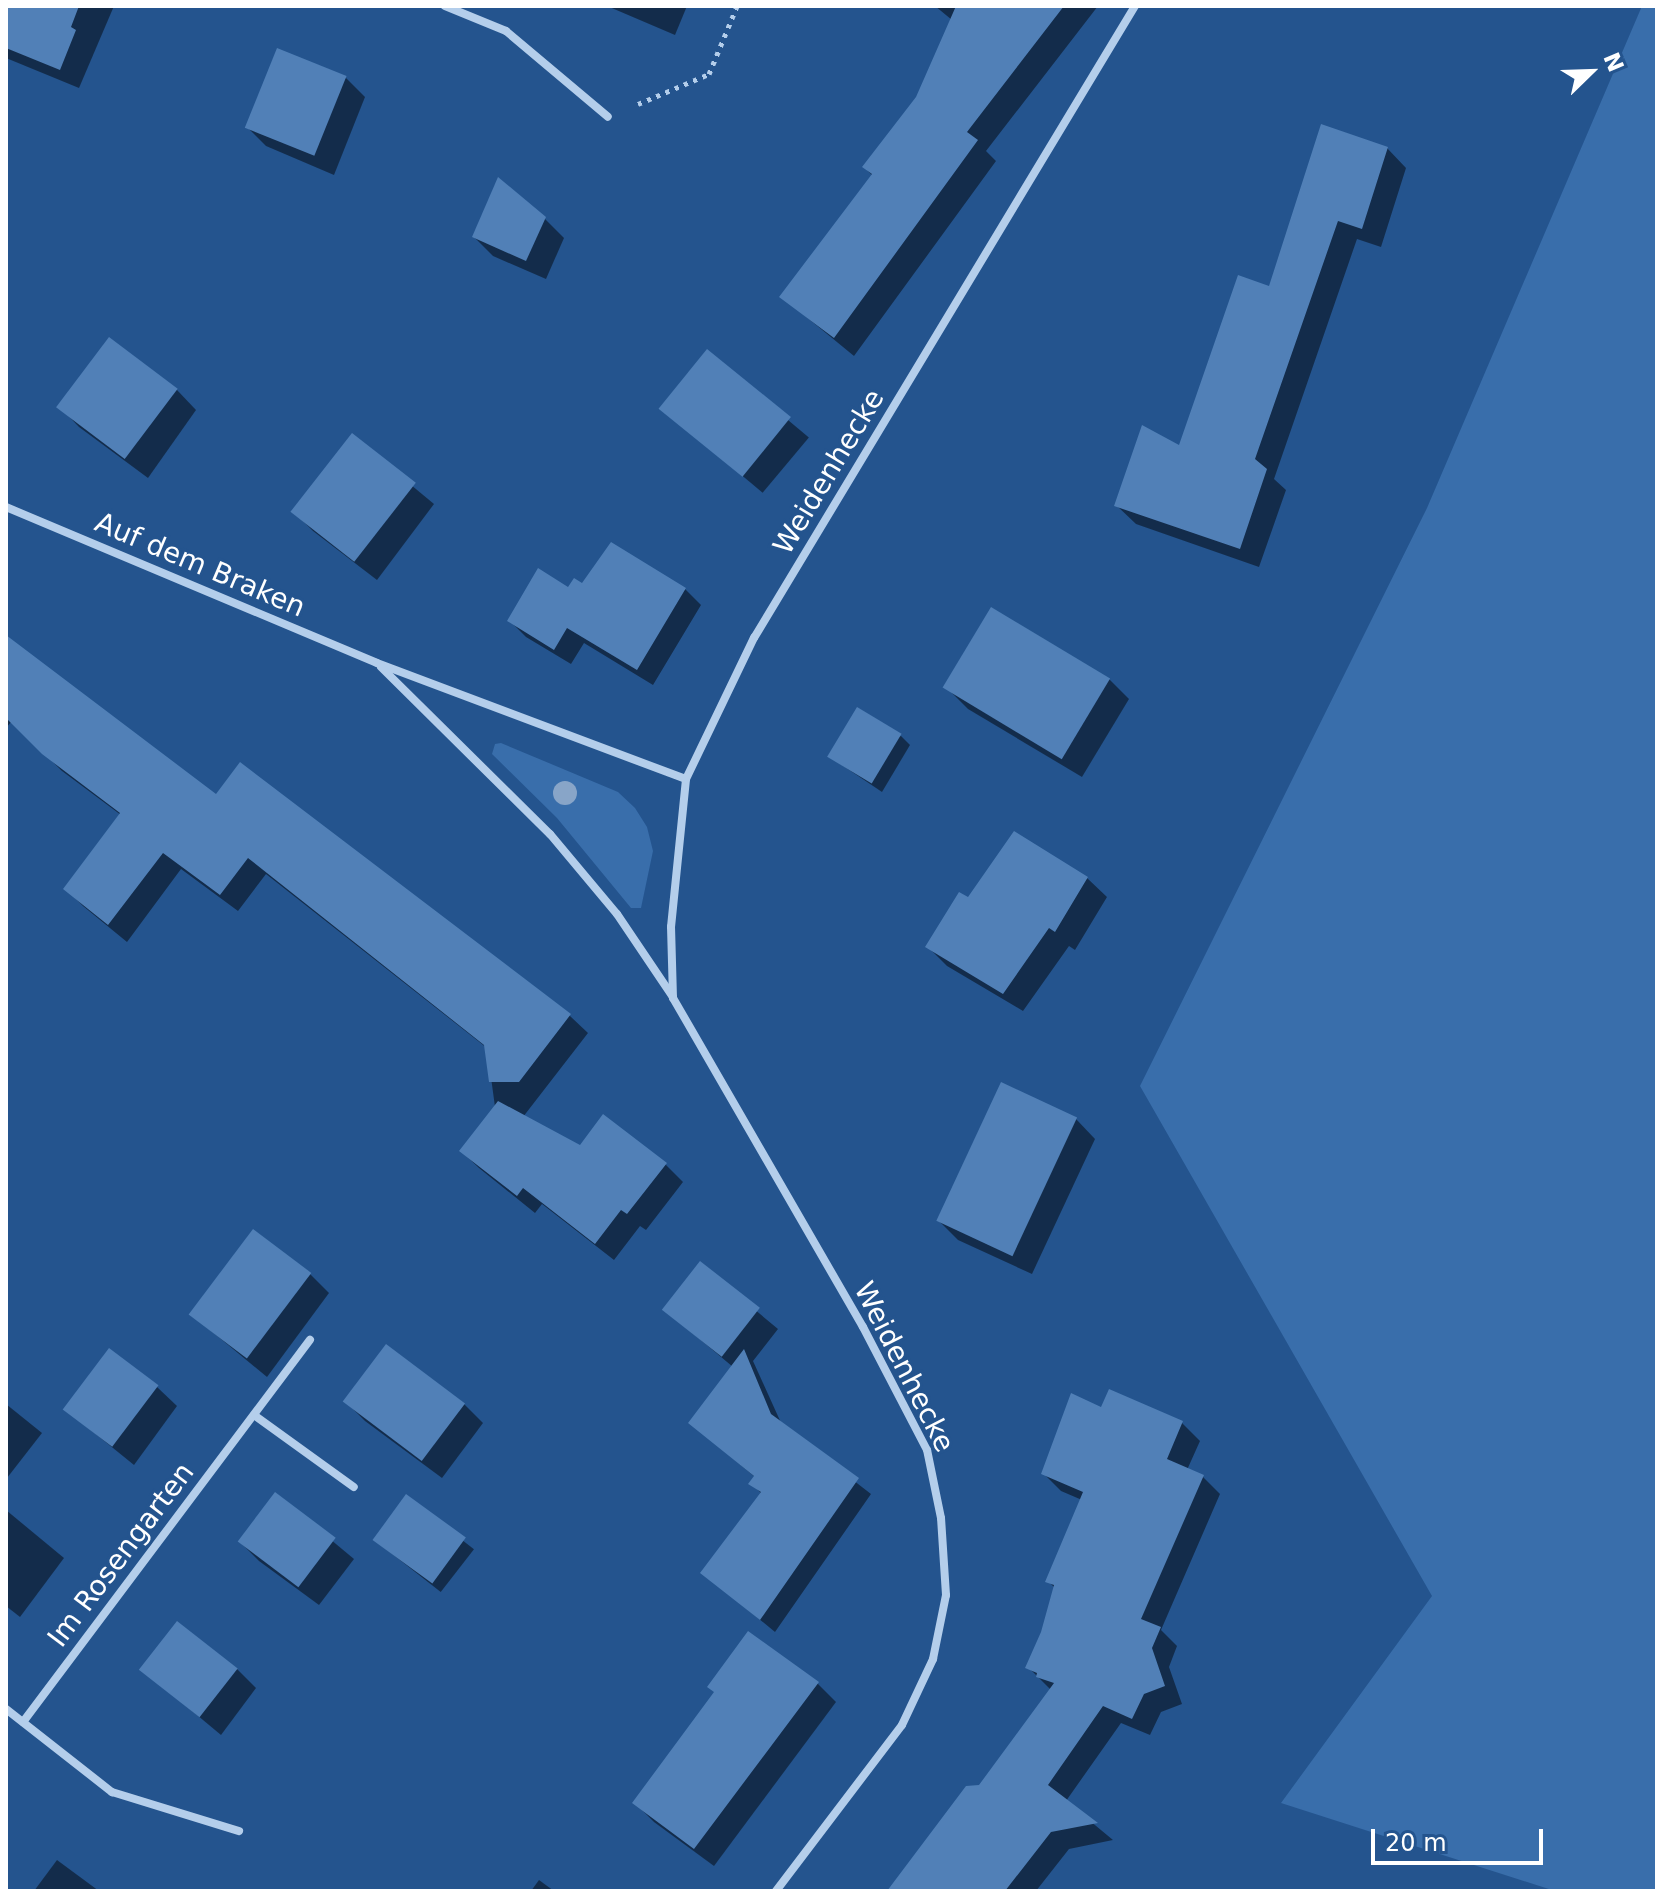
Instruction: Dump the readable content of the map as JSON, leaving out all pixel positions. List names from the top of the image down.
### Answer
{
  "streets": {
    "street": ["Weidenhecke", "Auf dem Braken", "Im Rosengarten"]
  },
  "crossings": [
    ["Weidenhecke", "Auf dem Braken"]
  ],
  "scale_bar": "20 m",
  "north": "top right"
}
